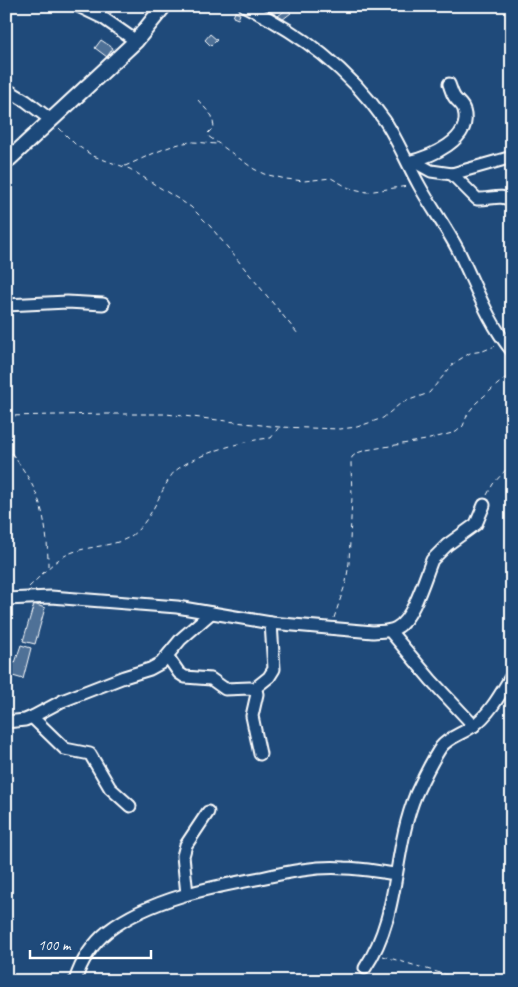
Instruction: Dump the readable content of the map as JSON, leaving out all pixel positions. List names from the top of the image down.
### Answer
{
  "scale_bar": "100 m"
}
